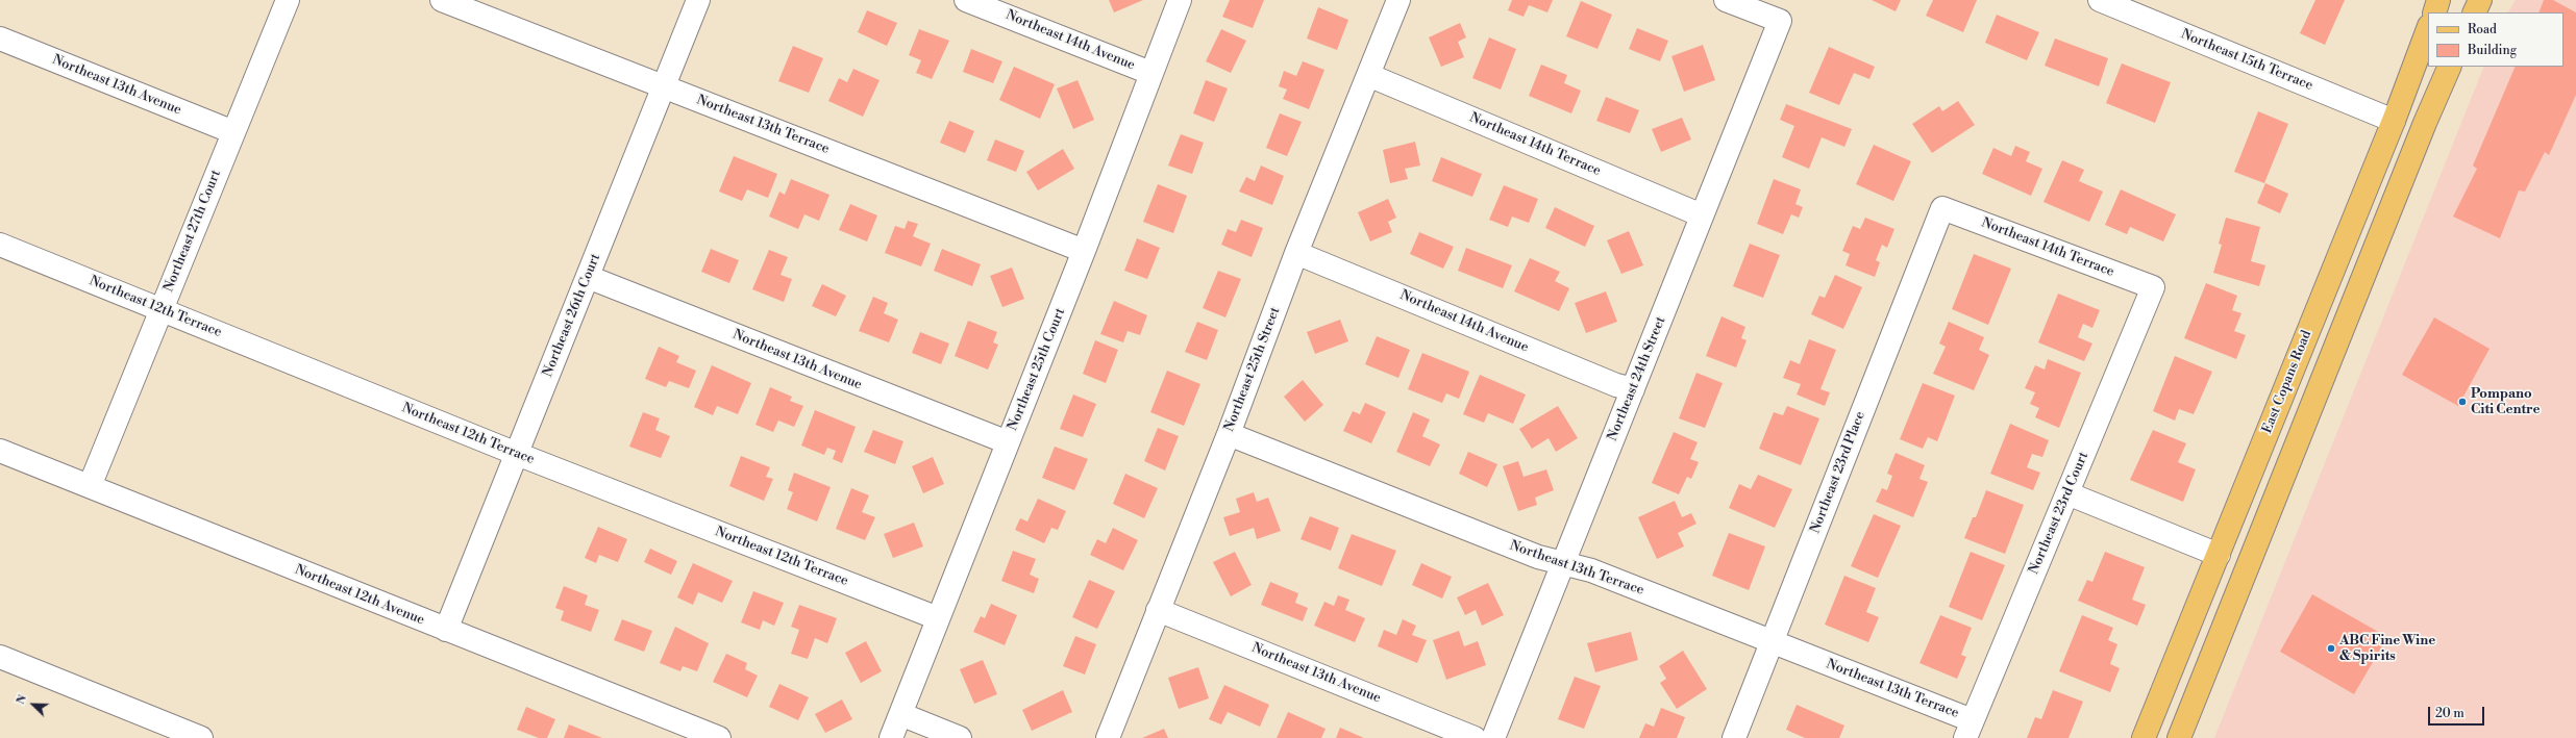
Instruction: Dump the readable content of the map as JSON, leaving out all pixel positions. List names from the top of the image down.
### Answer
{
  "streets": {
    "main road": ["East Copans Road"],
    "street": [
      "Northeast 14th Avenue",
      "Northeast 15th Terrace",
      "Northeast 13th Avenue",
      "Northeast 13th Terrace",
      "Northeast 14th Terrace",
      "Northeast 27th Court",
      "Northeast 12th Terrace",
      "Northeast 26th Court",
      "Northeast 25th Court",
      "Northeast 25th Street",
      "Northeast 24th Street",
      "Northeast 23rd Place",
      "Northeast 23rd Court",
      "Northeast 12th Avenue"
    ]
  },
  "crossings": [
    ["Northeast 14th Avenue", "Northeast 25th Court"],
    ["Northeast 14th Avenue", "Northeast 25th Street"],
    ["Northeast 14th Avenue", "Northeast 24th Street"],
    ["Northeast 15th Terrace", "East Copans Road"],
    ["Northeast 13th Avenue", "Northeast 27th Court"],
    ["Northeast 13th Avenue", "Northeast 26th Court"],
    ["Northeast 13th Avenue", "Northeast 25th Court"],
    ["Northeast 13th Avenue", "Northeast 25th Street"],
    ["Northeast 13th Terrace", "Northeast 26th Court"],
    ["Northeast 13th Terrace", "Northeast 25th Court"],
    ["Northeast 13th Terrace", "Northeast 25th Street"],
    ["Northeast 13th Terrace", "Northeast 24th Street"],
    ["Northeast 13th Terrace", "Northeast 23rd Place"],
    ["Northeast 13th Terrace", "Northeast 23rd Court"],
    ["Northeast 14th Terrace", "Northeast 25th Street"],
    ["Northeast 14th Terrace", "Northeast 24th Street"],
    ["Northeast 14th Terrace", "Northeast 23rd Place"],
    ["Northeast 14th Terrace", "Northeast 23rd Court"],
    ["Northeast 27th Court", "Northeast 12th Terrace"],
    ["Northeast 27th Court", "Northeast 12th Avenue"],
    ["Northeast 12th Terrace", "Northeast 26th Court"],
    ["Northeast 12th Terrace", "Northeast 25th Court"],
    ["Northeast 26th Court", "Northeast 12th Avenue"]
  ],
  "places": ["Pompano Citi Centre", "ABC Fine Wine & Spirits"],
  "legend": ["Road", "Building"],
  "scale_bar": "20 m",
  "north": "top left"
}
